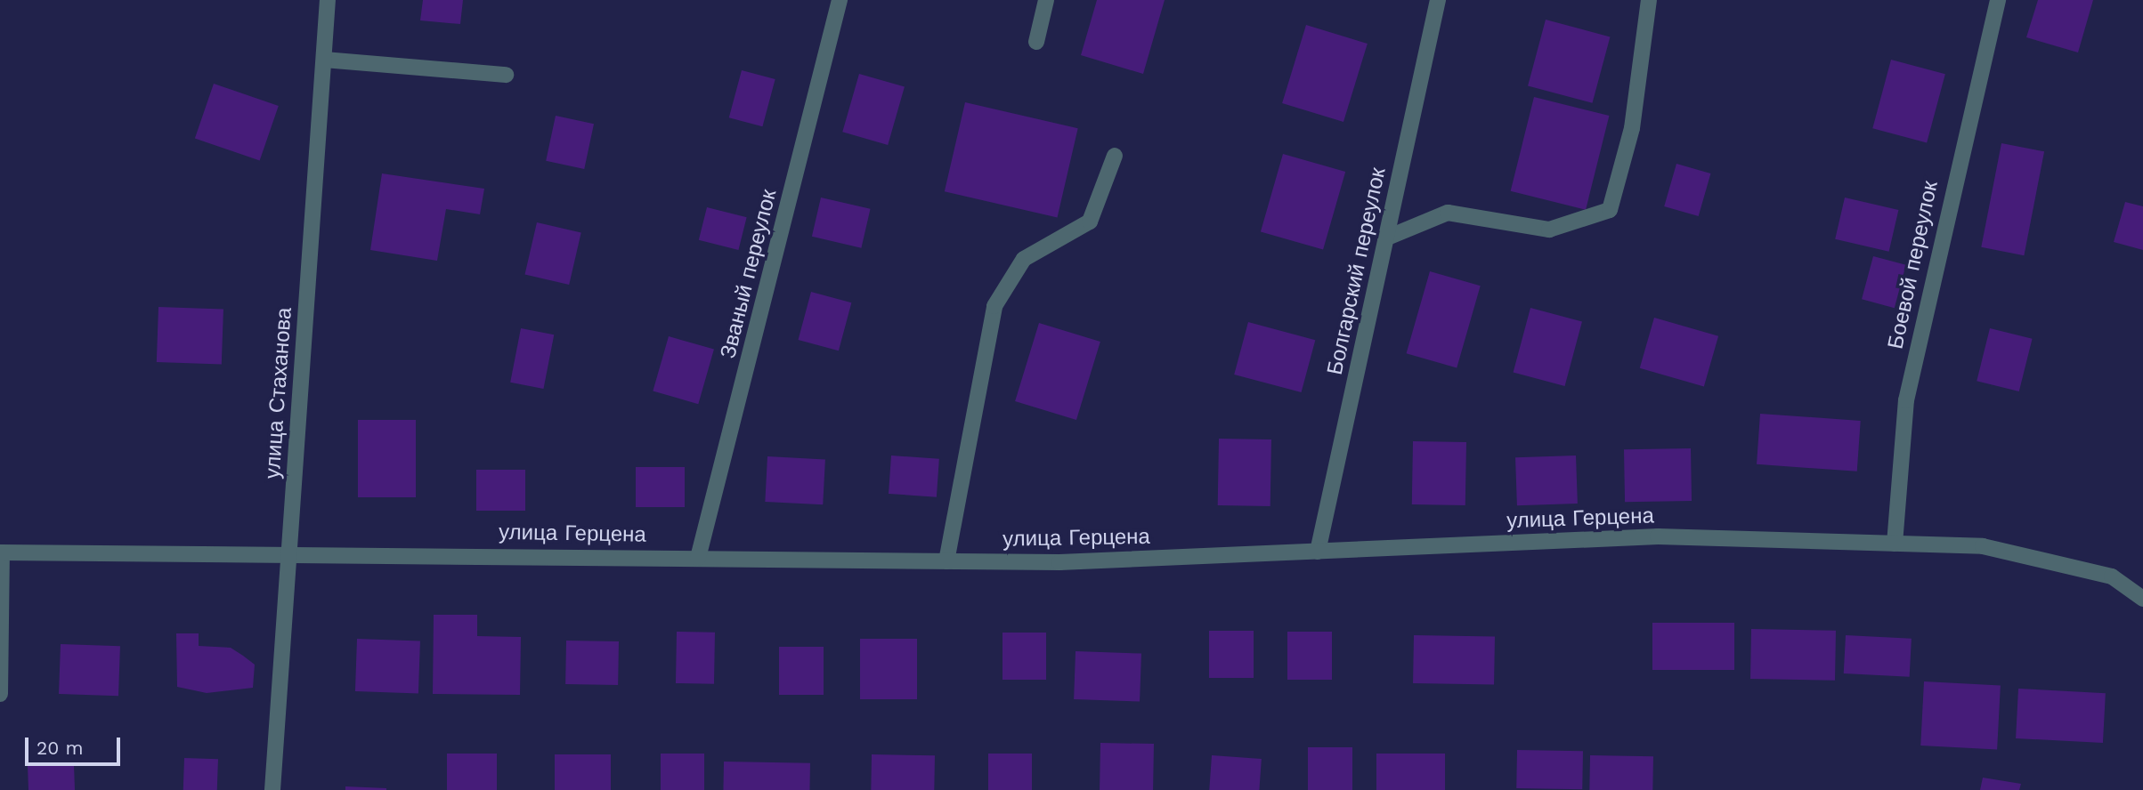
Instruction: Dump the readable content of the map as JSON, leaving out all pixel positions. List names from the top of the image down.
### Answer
{
  "streets": {
    "street": [
      "Боевой переулок",
      "Болгарский переулок",
      "Званый переулок",
      "улица Стаханова",
      "улица Герцена"
    ]
  },
  "crossings": [
    ["Боевой переулок", "улица Герцена"],
    ["Болгарский переулок", "улица Герцена"],
    ["Званый переулок", "улица Герцена"],
    ["улица Стаханова", "улица Герцена"]
  ],
  "scale_bar": "20 m"
}
